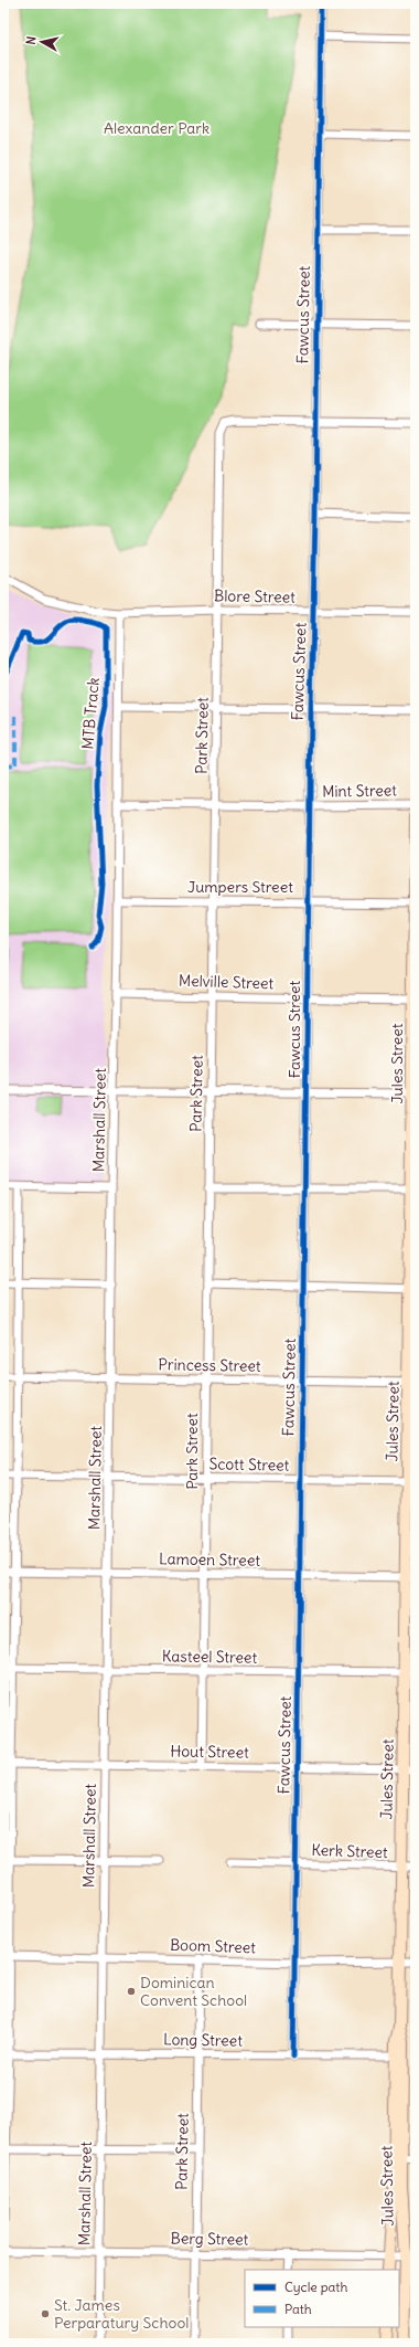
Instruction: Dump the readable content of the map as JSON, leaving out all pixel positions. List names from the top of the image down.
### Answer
{
  "streets": {
    "main road": ["Jules Street"],
    "street": [
      "Fawcus Street",
      "Blore Street",
      "Park Street",
      "Mint Street",
      "Jumpers Street",
      "Melville Street",
      "Marshall Street",
      "Princess Street",
      "Scott Street",
      "Lamoen Street",
      "Kasteel Street",
      "Hout Street",
      "Kerk Street",
      "Boom Street",
      "Long Street",
      "Berg Street"
    ],
    "cycle path": ["MTB Track"]
  },
  "crossings": [
    ["Fawcus Street", "Blore Street"],
    ["Fawcus Street", "Park Street"],
    ["Fawcus Street", "Mint Street"],
    ["Fawcus Street", "Jumpers Street"],
    ["Fawcus Street", "Melville Street"],
    ["Fawcus Street", "Princess Street"],
    ["Fawcus Street", "Scott Street"],
    ["Fawcus Street", "Lamoen Street"],
    ["Fawcus Street", "Kasteel Street"],
    ["Fawcus Street", "Hout Street"],
    ["Fawcus Street", "Kerk Street"],
    ["Fawcus Street", "Boom Street"],
    ["Fawcus Street", "Long Street"],
    ["Blore Street", "Park Street"],
    ["Blore Street", "Marshall Street"],
    ["Park Street", "Mint Street"],
    ["Park Street", "Jumpers Street"],
    ["Park Street", "Melville Street"],
    ["Park Street", "Princess Street"],
    ["Park Street", "Scott Street"],
    ["Park Street", "Lamoen Street"],
    ["Park Street", "Kasteel Street"],
    ["Park Street", "Hout Street"],
    ["Park Street", "Boom Street"],
    ["Park Street", "Long Street"],
    ["Park Street", "Berg Street"],
    ["Mint Street", "Marshall Street"],
    ["Jumpers Street", "Jules Street"],
    ["Jumpers Street", "Marshall Street"],
    ["Melville Street", "Jules Street"],
    ["Melville Street", "Marshall Street"],
    ["Jules Street", "Princess Street"],
    ["Jules Street", "Scott Street"],
    ["Jules Street", "Lamoen Street"],
    ["Jules Street", "Kasteel Street"],
    ["Jules Street", "Hout Street"],
    ["Jules Street", "Kerk Street"],
    ["Jules Street", "Boom Street"],
    ["Jules Street", "Long Street"],
    ["Jules Street", "Berg Street"],
    ["Marshall Street", "Princess Street"],
    ["Marshall Street", "Scott Street"],
    ["Marshall Street", "Lamoen Street"],
    ["Marshall Street", "Kasteel Street"],
    ["Marshall Street", "Hout Street"],
    ["Marshall Street", "Boom Street"],
    ["Marshall Street", "Long Street"],
    ["Marshall Street", "Berg Street"]
  ],
  "parks": ["Alexander Park"],
  "places": ["Dominican Convent School", "St. James Perparatury School"],
  "legend": ["Cycle path", "Path"],
  "north": "left"
}
